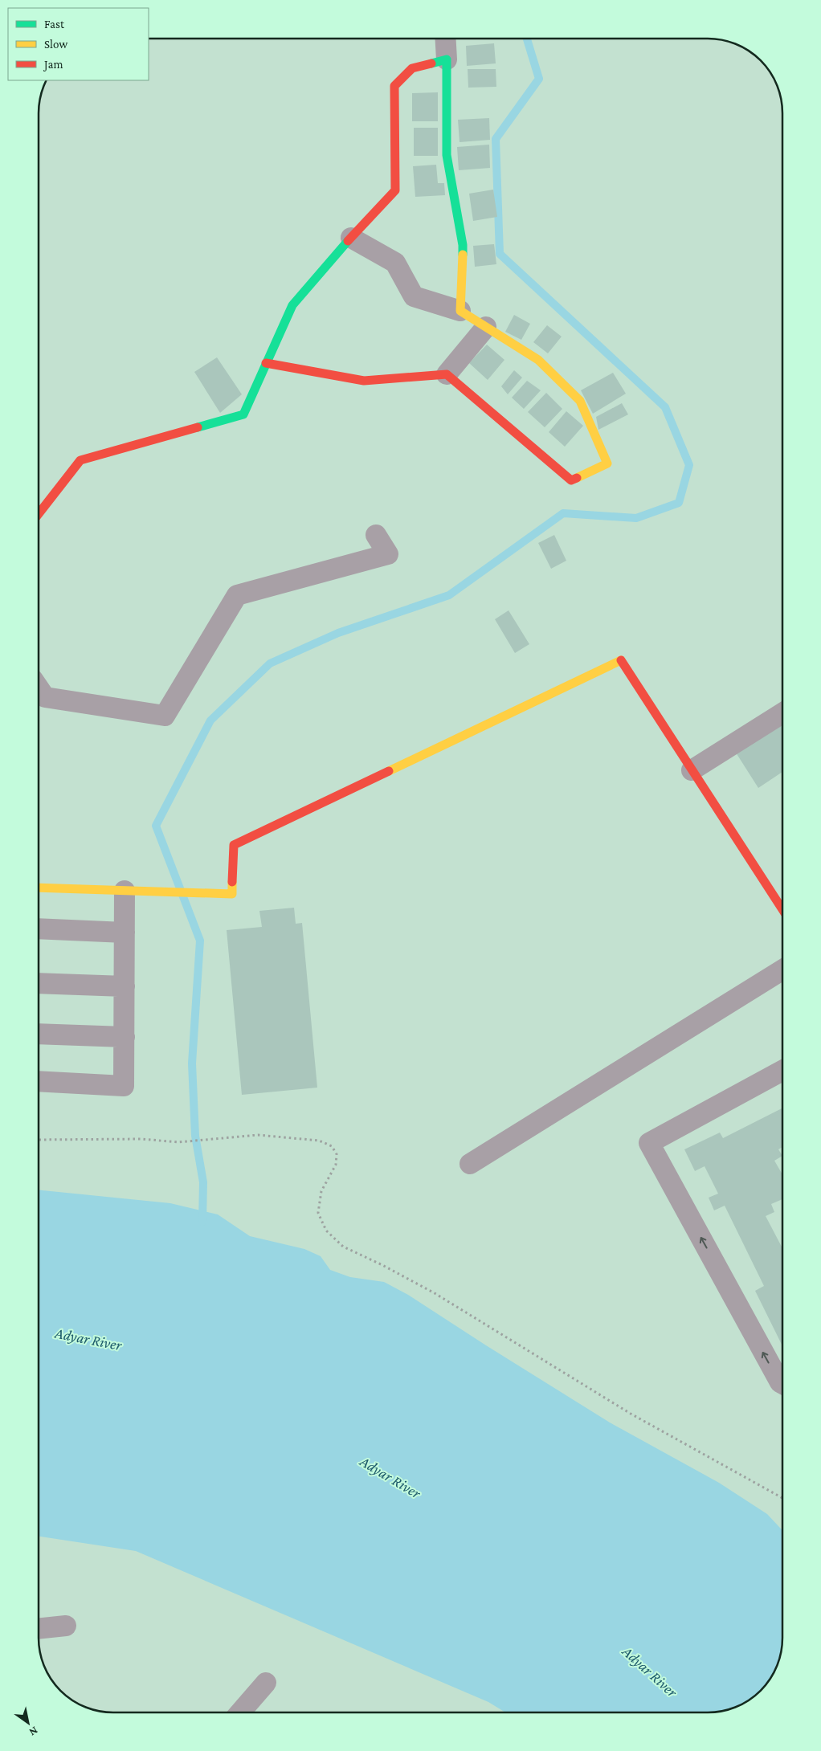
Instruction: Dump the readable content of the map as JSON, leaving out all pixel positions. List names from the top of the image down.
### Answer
{
  "water": ["Adyar River"],
  "legend": ["Fast", "Slow", "Jam"],
  "north": "bottom right"
}
